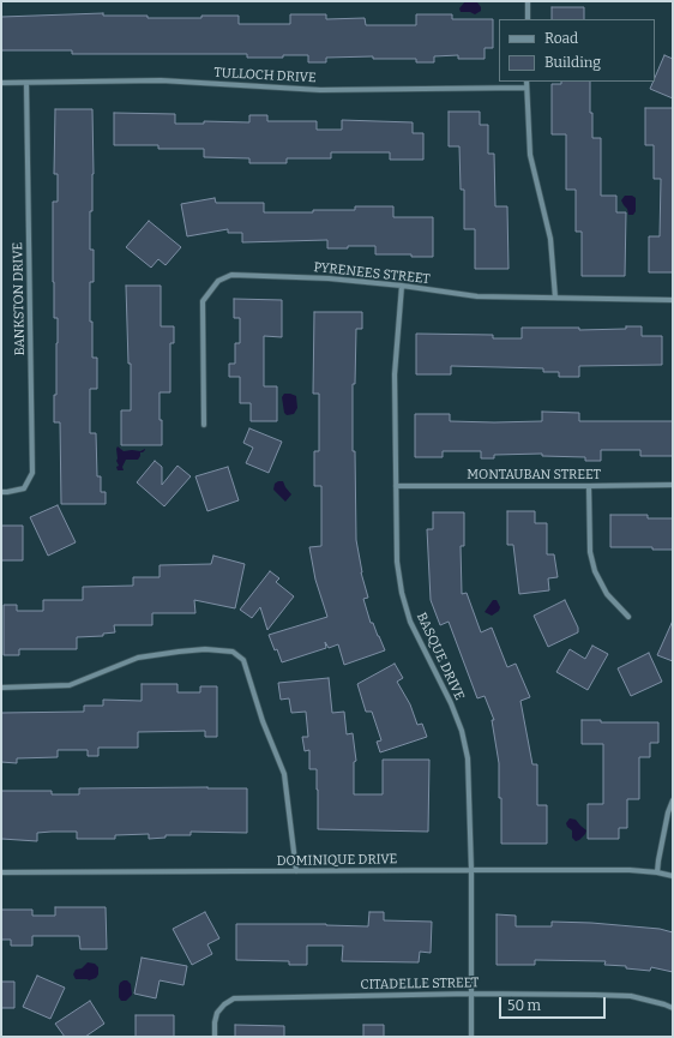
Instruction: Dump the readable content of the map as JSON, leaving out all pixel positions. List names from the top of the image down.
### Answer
{
  "streets": {
    "street": [
      "TULLOCH DRIVE",
      "PYRENEES STREET",
      "BANKSTON DRIVE",
      "MONTAUBAN STREET",
      "BASQUE DRIVE",
      "DOMINIQUE DRIVE",
      "CITADELLE STREET"
    ]
  },
  "crossings": [
    ["TULLOCH DRIVE", "BANKSTON DRIVE"],
    ["PYRENEES STREET", "BASQUE DRIVE"],
    ["MONTAUBAN STREET", "BASQUE DRIVE"],
    ["BASQUE DRIVE", "DOMINIQUE DRIVE"],
    ["BASQUE DRIVE", "CITADELLE STREET"]
  ],
  "legend": ["Road", "Building"],
  "scale_bar": "50 m"
}
